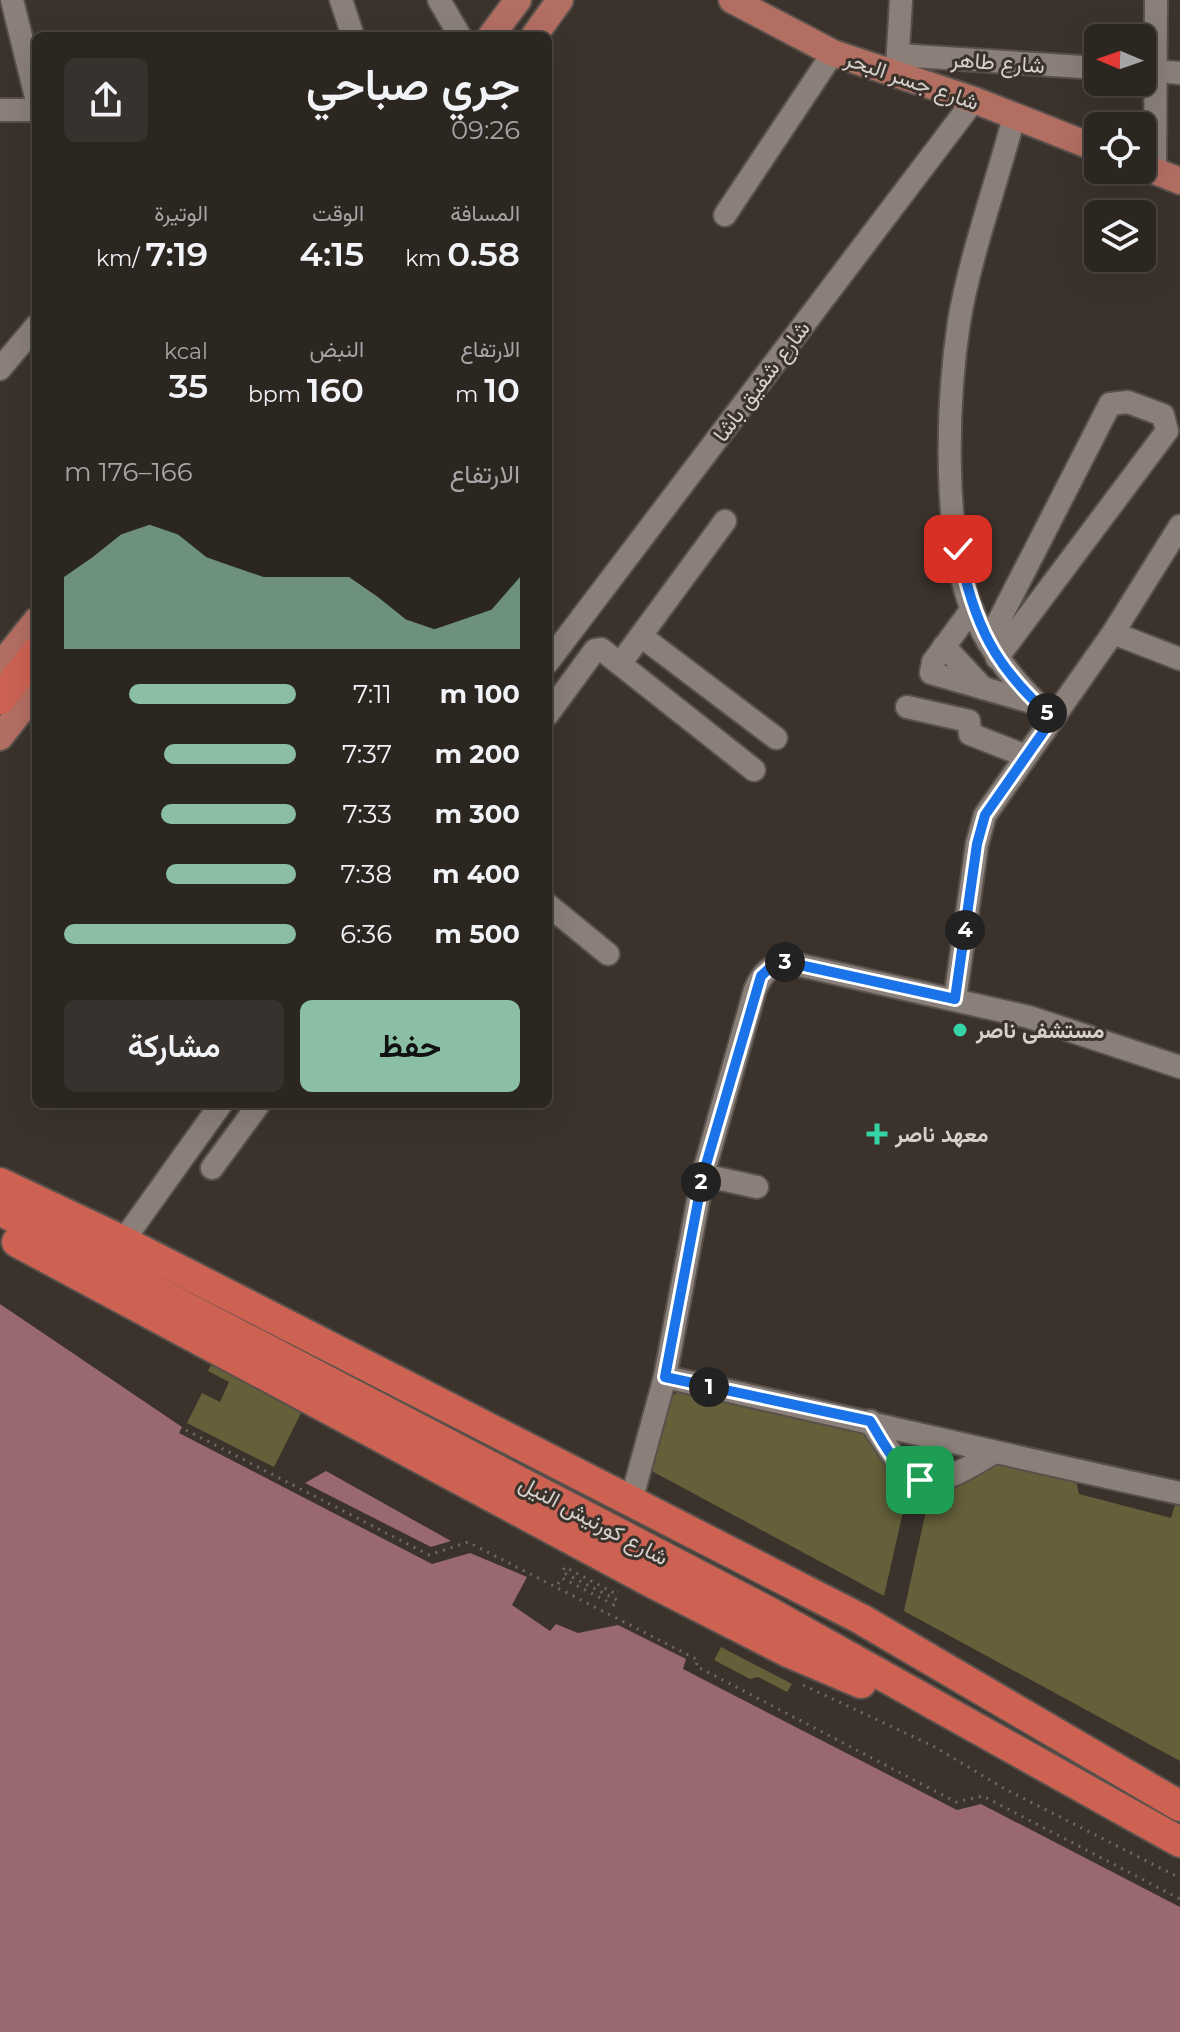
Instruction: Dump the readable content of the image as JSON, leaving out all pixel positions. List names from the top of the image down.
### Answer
{
  "streets": {
    "highway": ["شارع كورنيش النيل"],
    "main road": ["شارع جسر البحر"],
    "street": ["شارع طاهر", "شارع شفيق باشا"]
  },
  "crossings": [
    ["شارع طاهر", "شارع جسر البحر"],
    ["شارع جسر البحر", "شارع شفيق باشا"]
  ],
  "places": {
    "other": ["مستشفى ناصر"],
    "health": ["معهد ناصر"]
  },
  "north": "left",
  "page": {
    "heading": ["جري صباحي", "09:26"],
    "stats": [
      ["المسافة", "0.58 km"],
      ["الوقت", "4:15"],
      ["الوتيرة", "7:19 /km"],
      ["الارتفاع", "10 m"],
      ["النبض", "160 bpm"],
      ["kcal", "35"]
    ],
    "chart": ["الارتفاع", "166–176 m"],
    "list": [
      {
        "name": "100 m",
        "note": "7:11"
      },
      {
        "name": "200 m",
        "note": "7:37"
      },
      {
        "name": "300 m",
        "note": "7:33"
      },
      {
        "name": "400 m",
        "note": "7:38"
      },
      {
        "name": "500 m",
        "note": "6:36"
      }
    ],
    "pins": [
      "5",
      "4",
      "3",
      "2",
      "1"
    ],
    "buttons": ["حفظ", "مشاركة"]
  }
}
